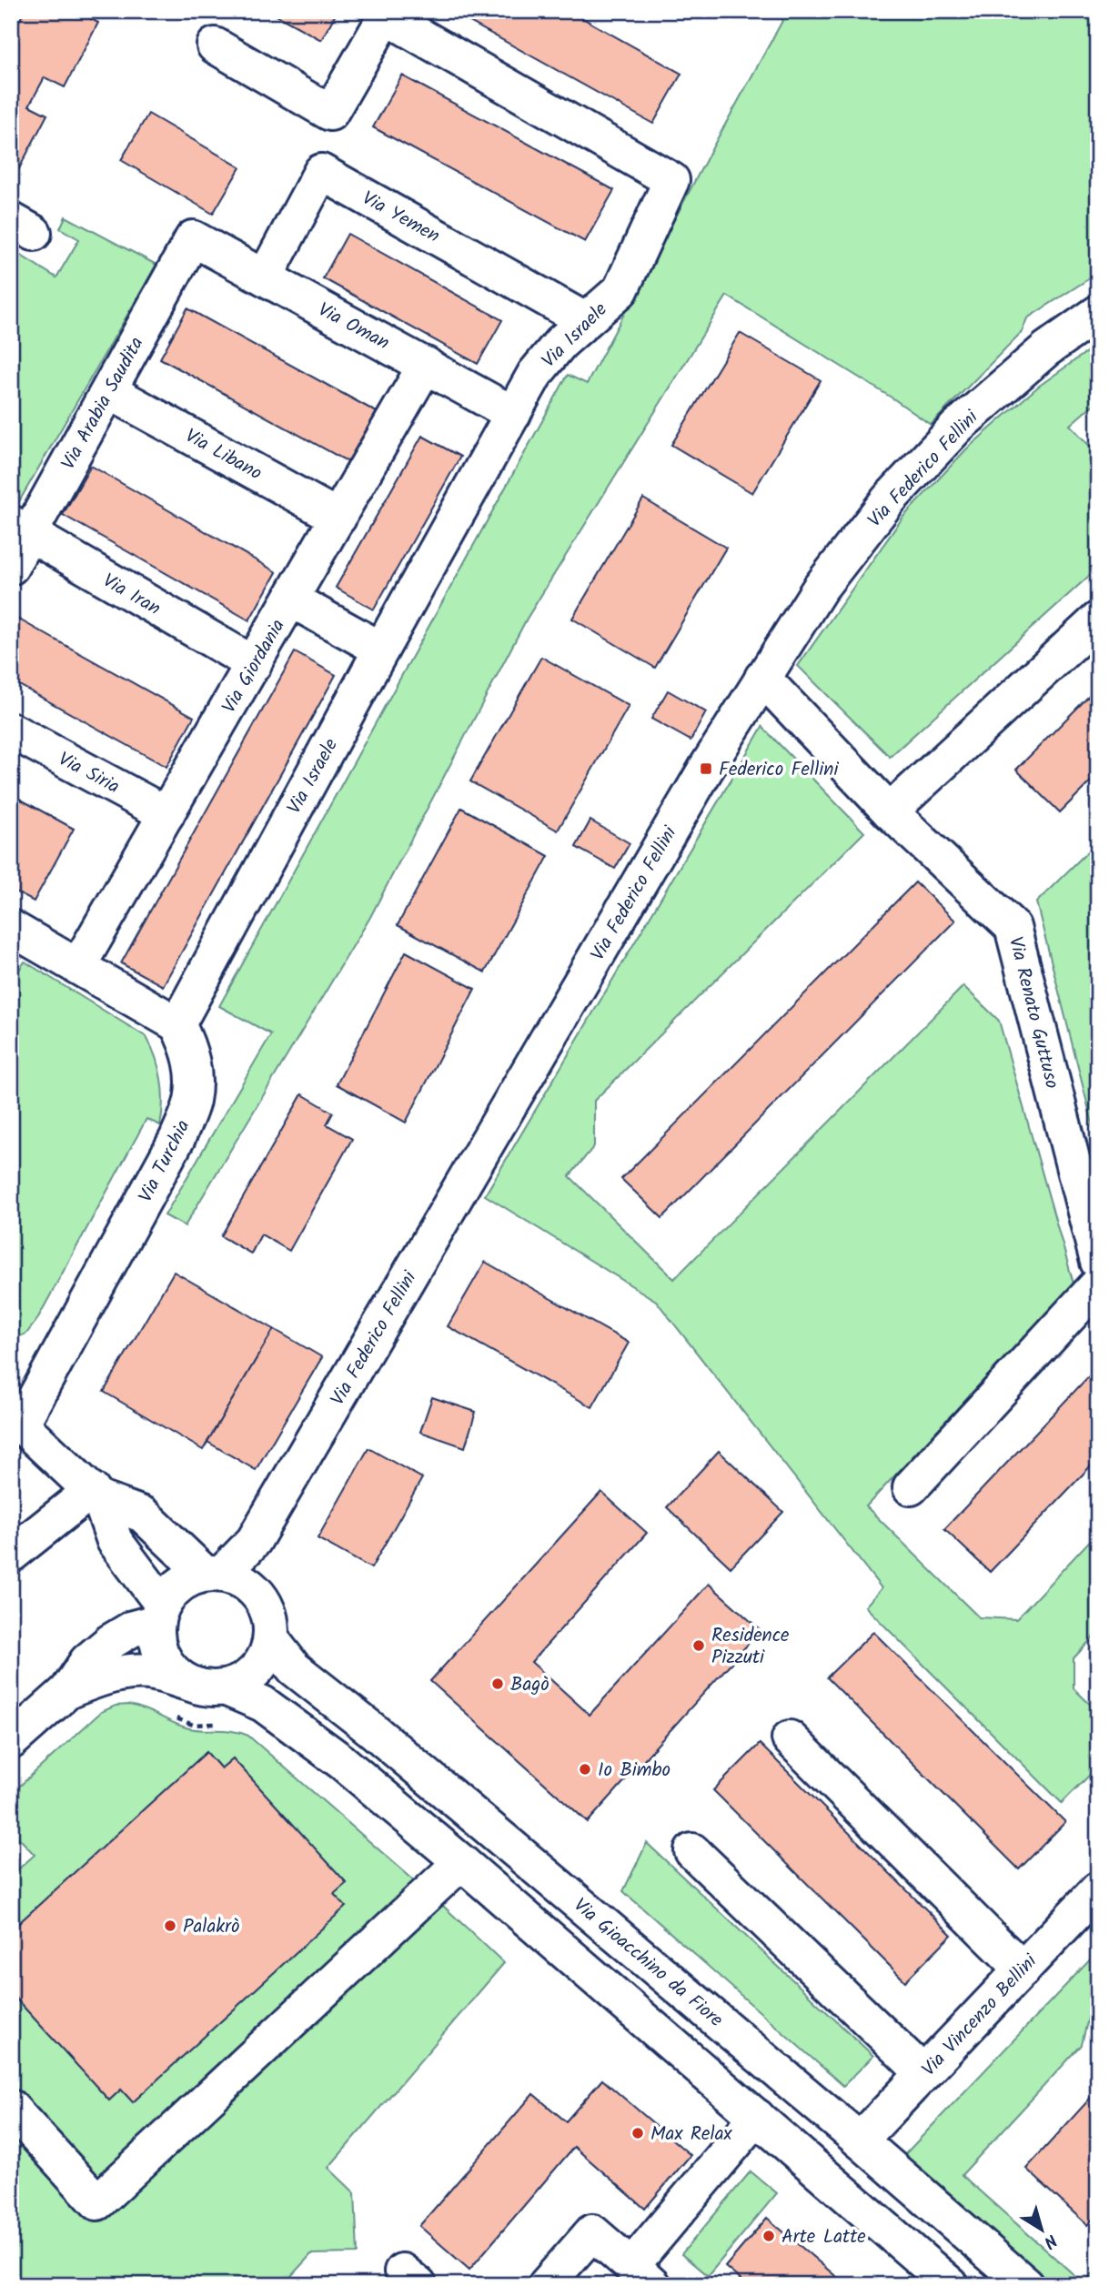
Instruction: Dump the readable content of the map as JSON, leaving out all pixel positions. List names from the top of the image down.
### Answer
{
  "streets": {
    "street": [
      "Via Yemen",
      "Via Oman",
      "Via Israele",
      "Via Arabia Saudita",
      "Via Libano",
      "Via Federico Fellini",
      "Via Iran",
      "Via Giordania",
      "Via Siria",
      "Via Renato Guttuso",
      "Via Turchia",
      "Via Gioacchino da Fiore",
      "Via Vincenzo Bellini"
    ]
  },
  "crossings": [
    ["Via Yemen", "Via Oman"],
    ["Via Yemen", "Via Israele"],
    ["Via Oman", "Via Israele"],
    ["Via Oman", "Via Arabia Saudita"],
    ["Via Oman", "Via Giordania"],
    ["Via Israele", "Via Turchia"],
    ["Via Arabia Saudita", "Via Libano"],
    ["Via Arabia Saudita", "Via Iran"],
    ["Via Libano", "Via Giordania"],
    ["Via Federico Fellini", "Via Renato Guttuso"],
    ["Via Federico Fellini", "Via Gioacchino da Fiore"],
    ["Via Iran", "Via Giordania"],
    ["Via Giordania", "Via Siria"],
    ["Via Gioacchino da Fiore", "Via Vincenzo Bellini"]
  ],
  "places": {
    "transit": ["Federico Fellini"],
    "other": [
      "Residence Pizzuti",
      "Bagò",
      "Io Bimbo",
      "Palakrò",
      "Max Relax",
      "Arte Latte"
    ]
  },
  "north": "bottom right"
}
